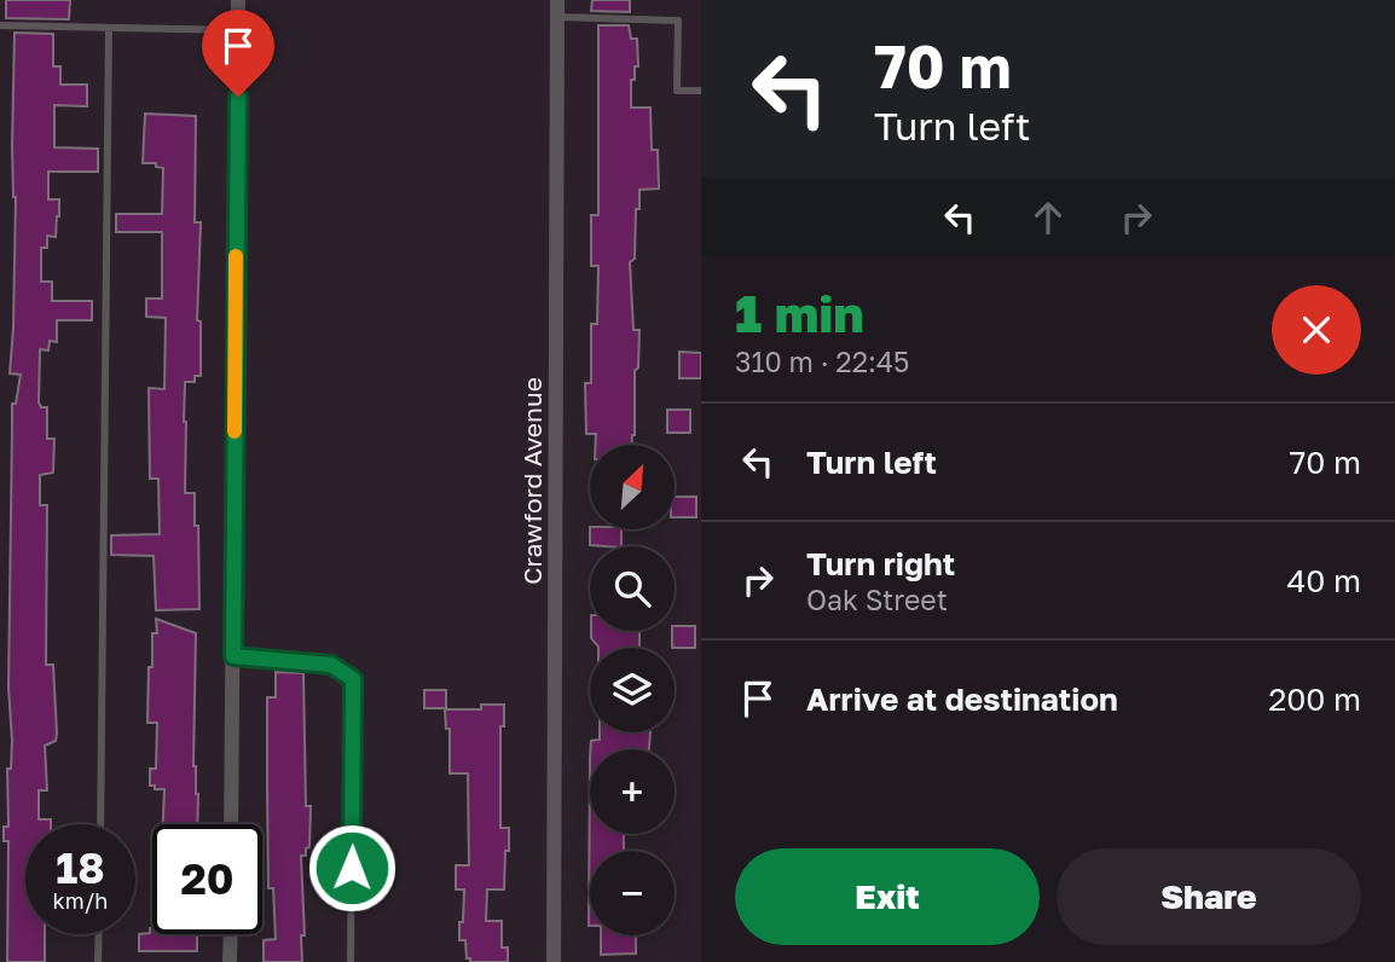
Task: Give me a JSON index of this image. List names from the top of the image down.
{
  "streets": {
    "street": ["Crawford Avenue"]
  },
  "north": "top right",
  "page": {
    "turn": ["70 m", "Turn left"],
    "heading": ["1 min", "310 m · 22:45"],
    "list": [
      {
        "name": "Turn left",
        "value": "70 m"
      },
      {
        "name": "Turn right",
        "note": "Oak Street",
        "value": "40 m"
      },
      {
        "name": "Arrive at destination",
        "value": "200 m"
      }
    ],
    "map_buttons": ["+", "−"],
    "speed": "18 km/h",
    "limit": "20",
    "buttons": ["Exit", "Share"]
  }
}
